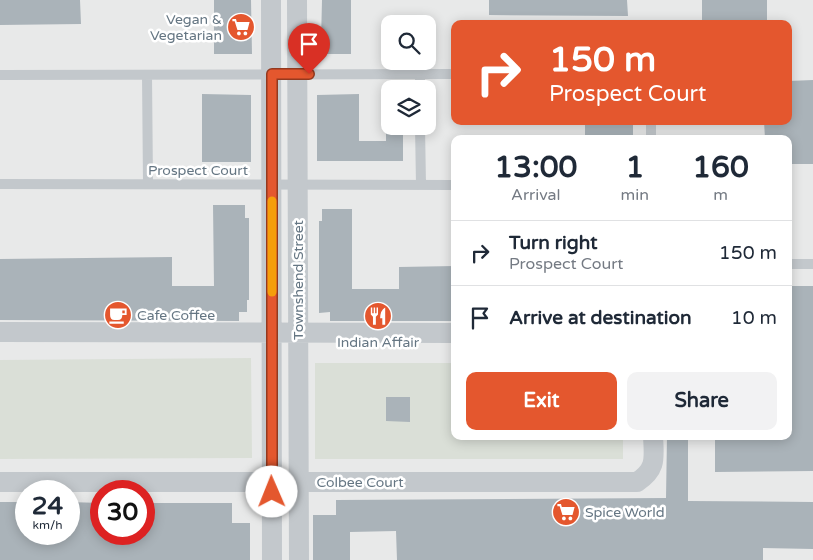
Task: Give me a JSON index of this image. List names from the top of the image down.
{
  "streets": {
    "street": ["Townshend Street", "Colbee Court"],
    "lane": ["Prospect Court"]
  },
  "crossings": [
    ["Prospect Court", "Townshend Street"],
    ["Townshend Street", "Colbee Court"]
  ],
  "places": {
    "supermarket": ["Vegan & Vegetarian", "Spice World"],
    "cafe": ["Cafe Coffee"],
    "restaurant": ["Indian Affair"]
  },
  "page": {
    "turn": ["150 m", "Prospect Court"],
    "eta": [
      "13:00",
      "Arrival",
      "1",
      "min",
      "160",
      "m"
    ],
    "list": [
      {
        "name": "Turn right",
        "note": "Prospect Court",
        "value": "150 m"
      },
      {
        "name": "Arrive at destination",
        "value": "10 m"
      }
    ],
    "buttons": ["Exit", "Share"],
    "speed": "24 km/h",
    "limit": "30"
  }
}
